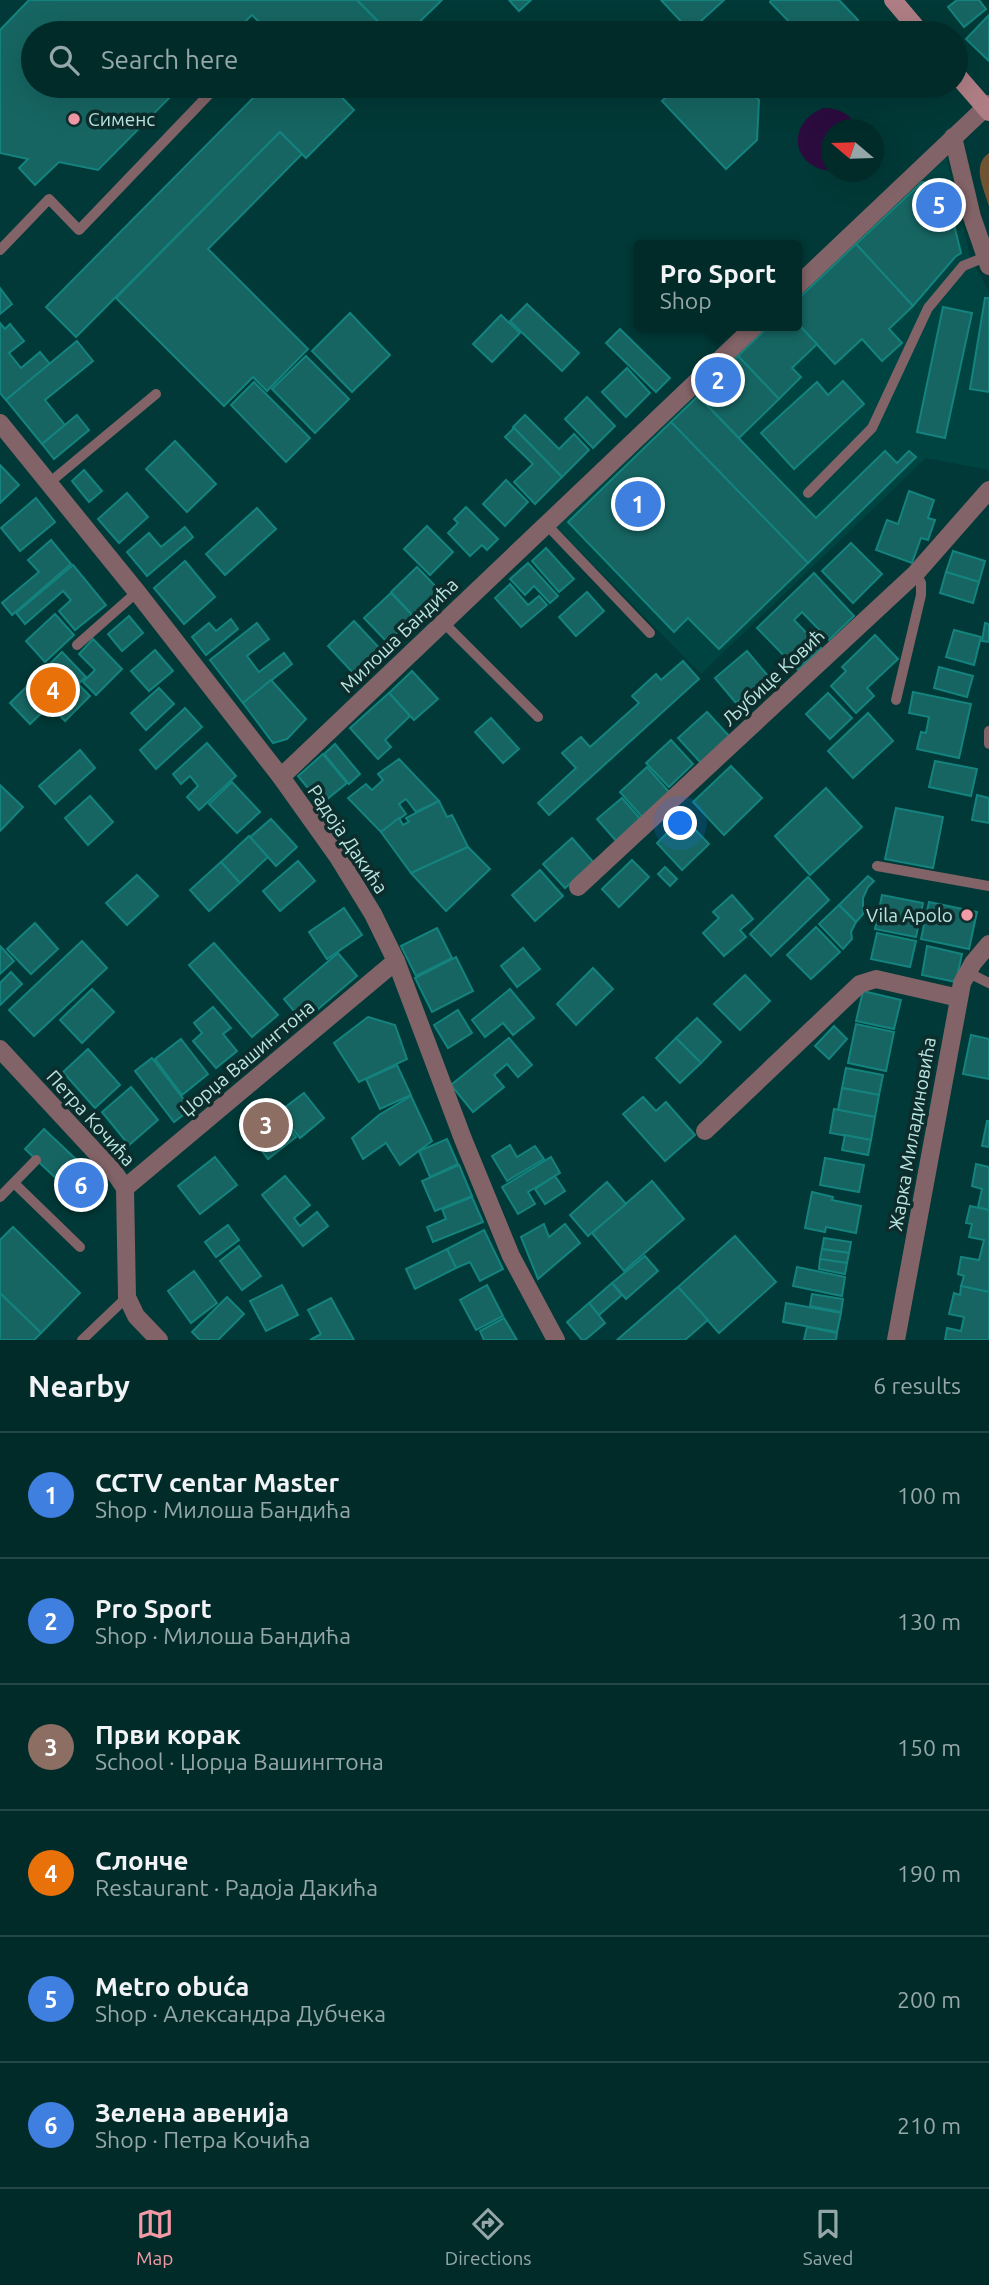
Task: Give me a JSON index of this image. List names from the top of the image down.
{
  "streets": {
    "street": [
      "Милоша Бандића",
      "Љубице Ковић",
      "Радоја Дакића",
      "Џорџа Вашингтона",
      "Петра Кочића",
      "Жарка Миладиновића"
    ]
  },
  "crossings": [
    ["Милоша Бандића", "Радоја Дакића"],
    ["Радоја Дакића", "Џорџа Вашингтона"],
    ["Џорџа Вашингтона", "Петра Кочића"]
  ],
  "places": ["Сименс", "Vila Apolo"],
  "north": "left",
  "page": {
    "search": "Search here",
    "pins": [
      "5",
      "2",
      "1",
      "4",
      "3",
      "6"
    ],
    "popup": ["Pro Sport", "Shop"],
    "heading": ["Nearby", "6 results"],
    "list": [
      {
        "mark": "1",
        "name": "CCTV centar Master",
        "note": "Shop · Милоша Бандића",
        "value": "100 m"
      },
      {
        "mark": "2",
        "name": "Pro Sport",
        "note": "Shop · Милоша Бандића",
        "value": "130 m"
      },
      {
        "mark": "3",
        "name": "Први корак",
        "note": "School · Џорџа Вашингтона",
        "value": "150 m"
      },
      {
        "mark": "4",
        "name": "Слонче",
        "note": "Restaurant · Радоја Дакића",
        "value": "190 m"
      },
      {
        "mark": "5",
        "name": "Metro obuća",
        "note": "Shop · Александра Дубчека",
        "value": "200 m"
      },
      {
        "mark": "6",
        "name": "Зелена авенија",
        "note": "Shop · Петра Кочића",
        "value": "210 m"
      }
    ],
    "nav": ["Map", "Directions", "Saved"]
  }
}
